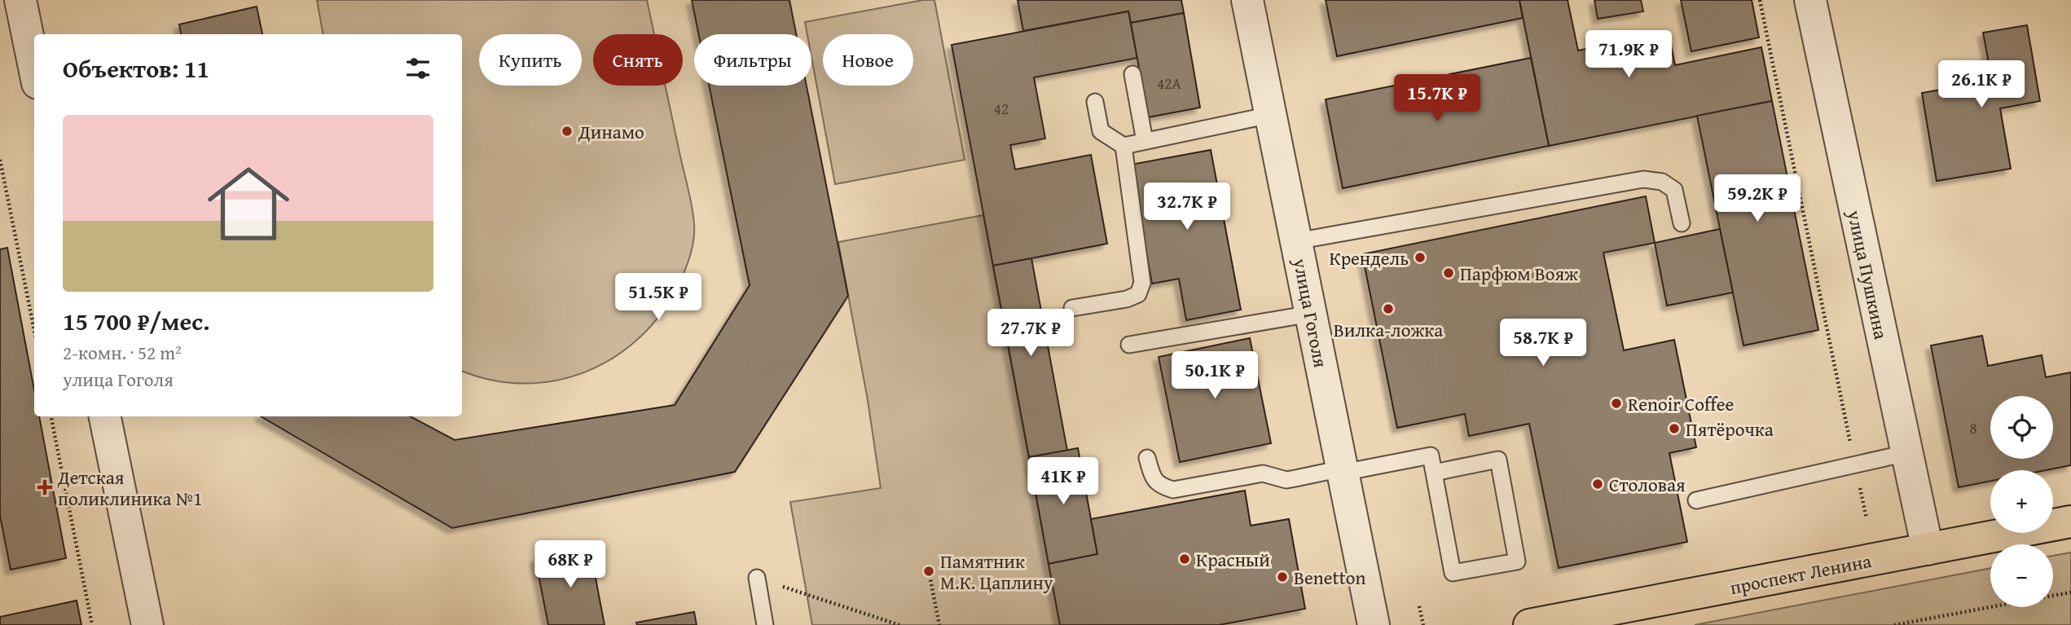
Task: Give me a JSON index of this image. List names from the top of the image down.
{
  "streets": {
    "main road": ["проспект Ленина"],
    "street": ["улица Пушкина", "улица Гоголя"]
  },
  "crossings": [
    ["улица Пушкина", "проспект Ленина"]
  ],
  "places": {
    "other": [
      "Динамо",
      "Крендель",
      "Парфюм Вояж",
      "Вилка-ложка",
      "Renoir Coffee",
      "Пятёрочка",
      "Столовая",
      "Красный",
      "Памятник М.К. Цаплину",
      "Benetton"
    ],
    "health": ["Детская поликлиника №1"]
  },
  "house_numbers": ["42А", "42", "8"],
  "page": {
    "price": [
      "71.9K ₽",
      "26.1K ₽",
      "15.7K ₽",
      "59.2K ₽",
      "32.7K ₽",
      "51.5K ₽",
      "27.7K ₽",
      "58.7K ₽",
      "50.1K ₽",
      "41K ₽",
      "68K ₽"
    ],
    "chip": [
      "Купить",
      "Снять",
      "Фильтры",
      "Новое"
    ],
    "heading": "Объектов: 11",
    "list": [
      {
        "name": "15 700 ₽/мес.",
        "note": "2-комн. · 52 m² · улица Гоголя"
      }
    ],
    "map_buttons": ["+", "−"]
  }
}
